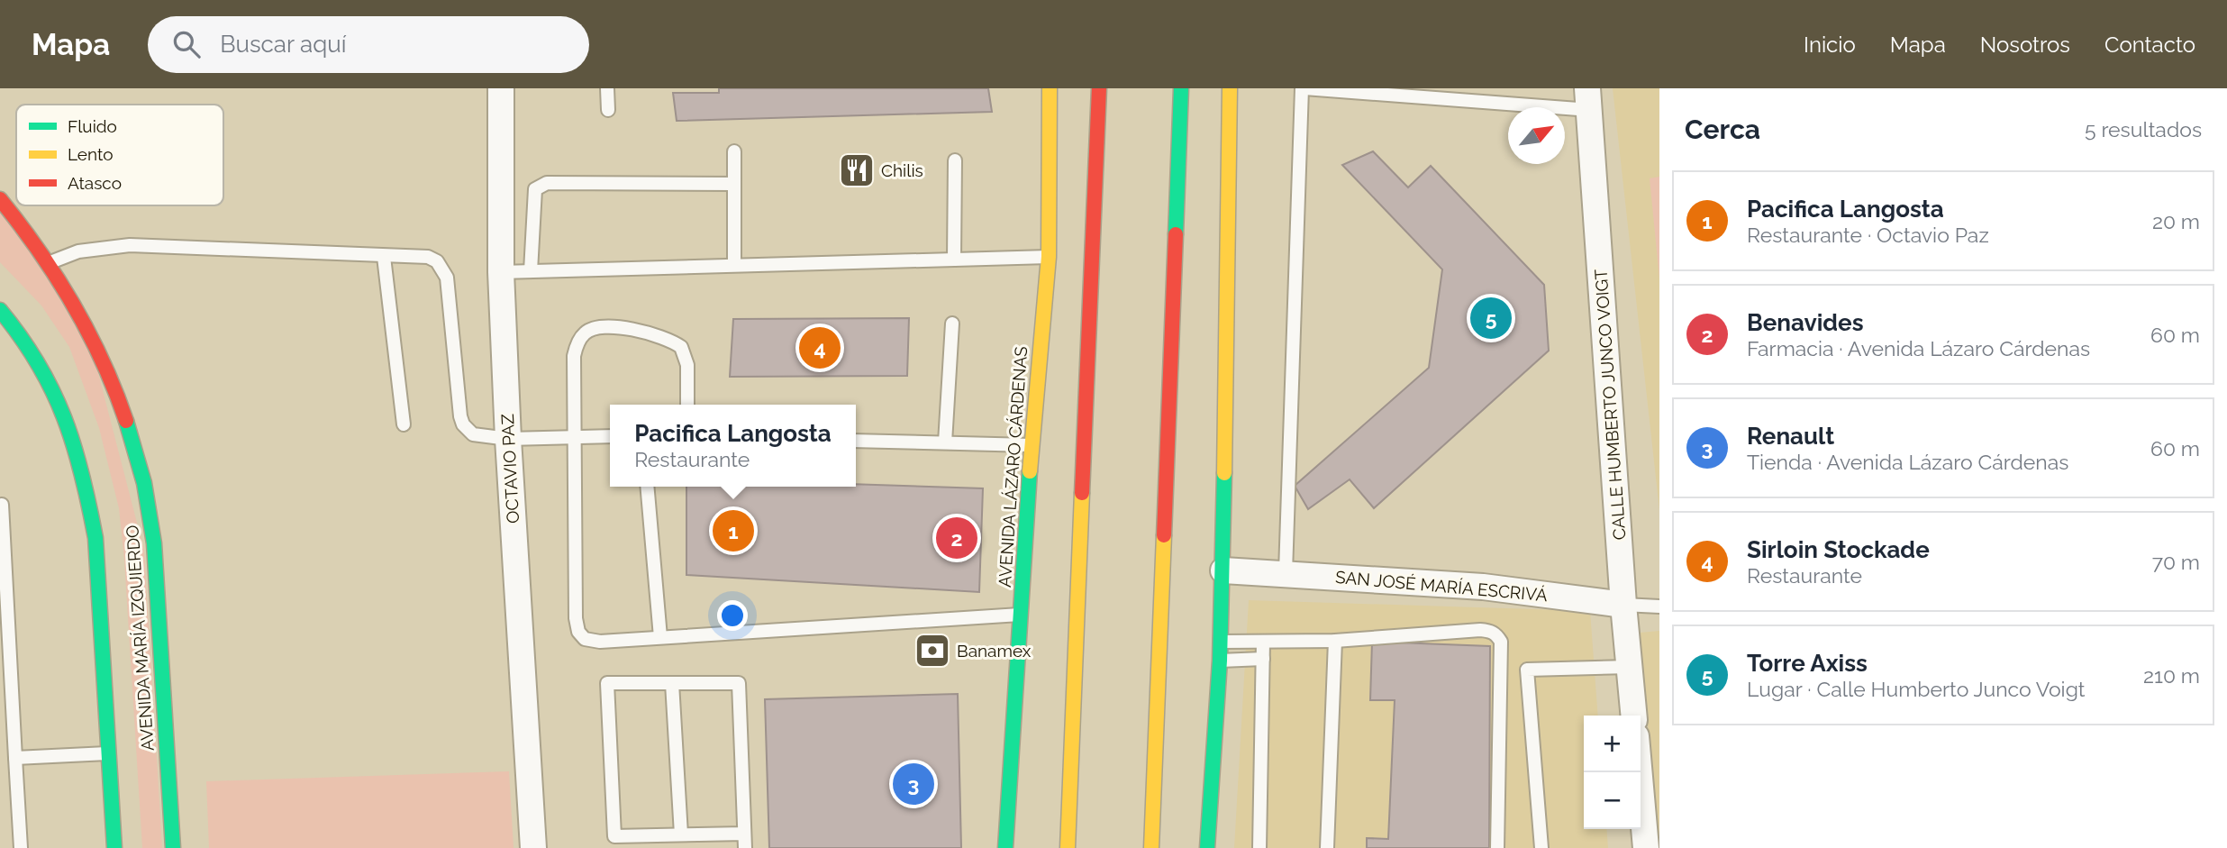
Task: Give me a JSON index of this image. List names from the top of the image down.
{
  "streets": {
    "main road": ["AVENIDA LÁZARO CÁRDENAS", "AVENIDA MARÍA IZQUIERDO"],
    "street": ["CALLE HUMBERTO JUNCO VOIGT", "OCTAVIO PAZ", "SAN JOSÉ MARÍA ESCRIVÁ"]
  },
  "crossings": [
    ["CALLE HUMBERTO JUNCO VOIGT", "SAN JOSÉ MARÍA ESCRIVÁ"]
  ],
  "places": {
    "restaurant": ["Chilis"],
    "bank": ["Banamex"]
  },
  "legend": ["Fluido", "Lento", "Atasco"],
  "north": "top right",
  "page": {
    "header": "Mapa",
    "search": "Buscar aquí",
    "nav": [
      "Inicio",
      "Mapa",
      "Nosotros",
      "Contacto"
    ],
    "heading": ["Cerca", "5 resultados"],
    "list": [
      {
        "mark": "1",
        "name": "Pacifica Langosta",
        "note": "Restaurante · Octavio Paz",
        "value": "20 m"
      },
      {
        "mark": "2",
        "name": "Benavides",
        "note": "Farmacia · Avenida Lázaro Cárdenas",
        "value": "60 m"
      },
      {
        "mark": "3",
        "name": "Renault",
        "note": "Tienda · Avenida Lázaro Cárdenas",
        "value": "60 m"
      },
      {
        "mark": "4",
        "name": "Sirloin Stockade",
        "note": "Restaurante",
        "value": "70 m"
      },
      {
        "mark": "5",
        "name": "Torre Axiss",
        "note": "Lugar · Calle Humberto Junco Voigt",
        "value": "210 m"
      }
    ],
    "pins": [
      "5",
      "4",
      "1",
      "2",
      "3"
    ],
    "popup": ["Pacifica Langosta", "Restaurante"],
    "map_buttons": ["+", "−"]
  }
}
